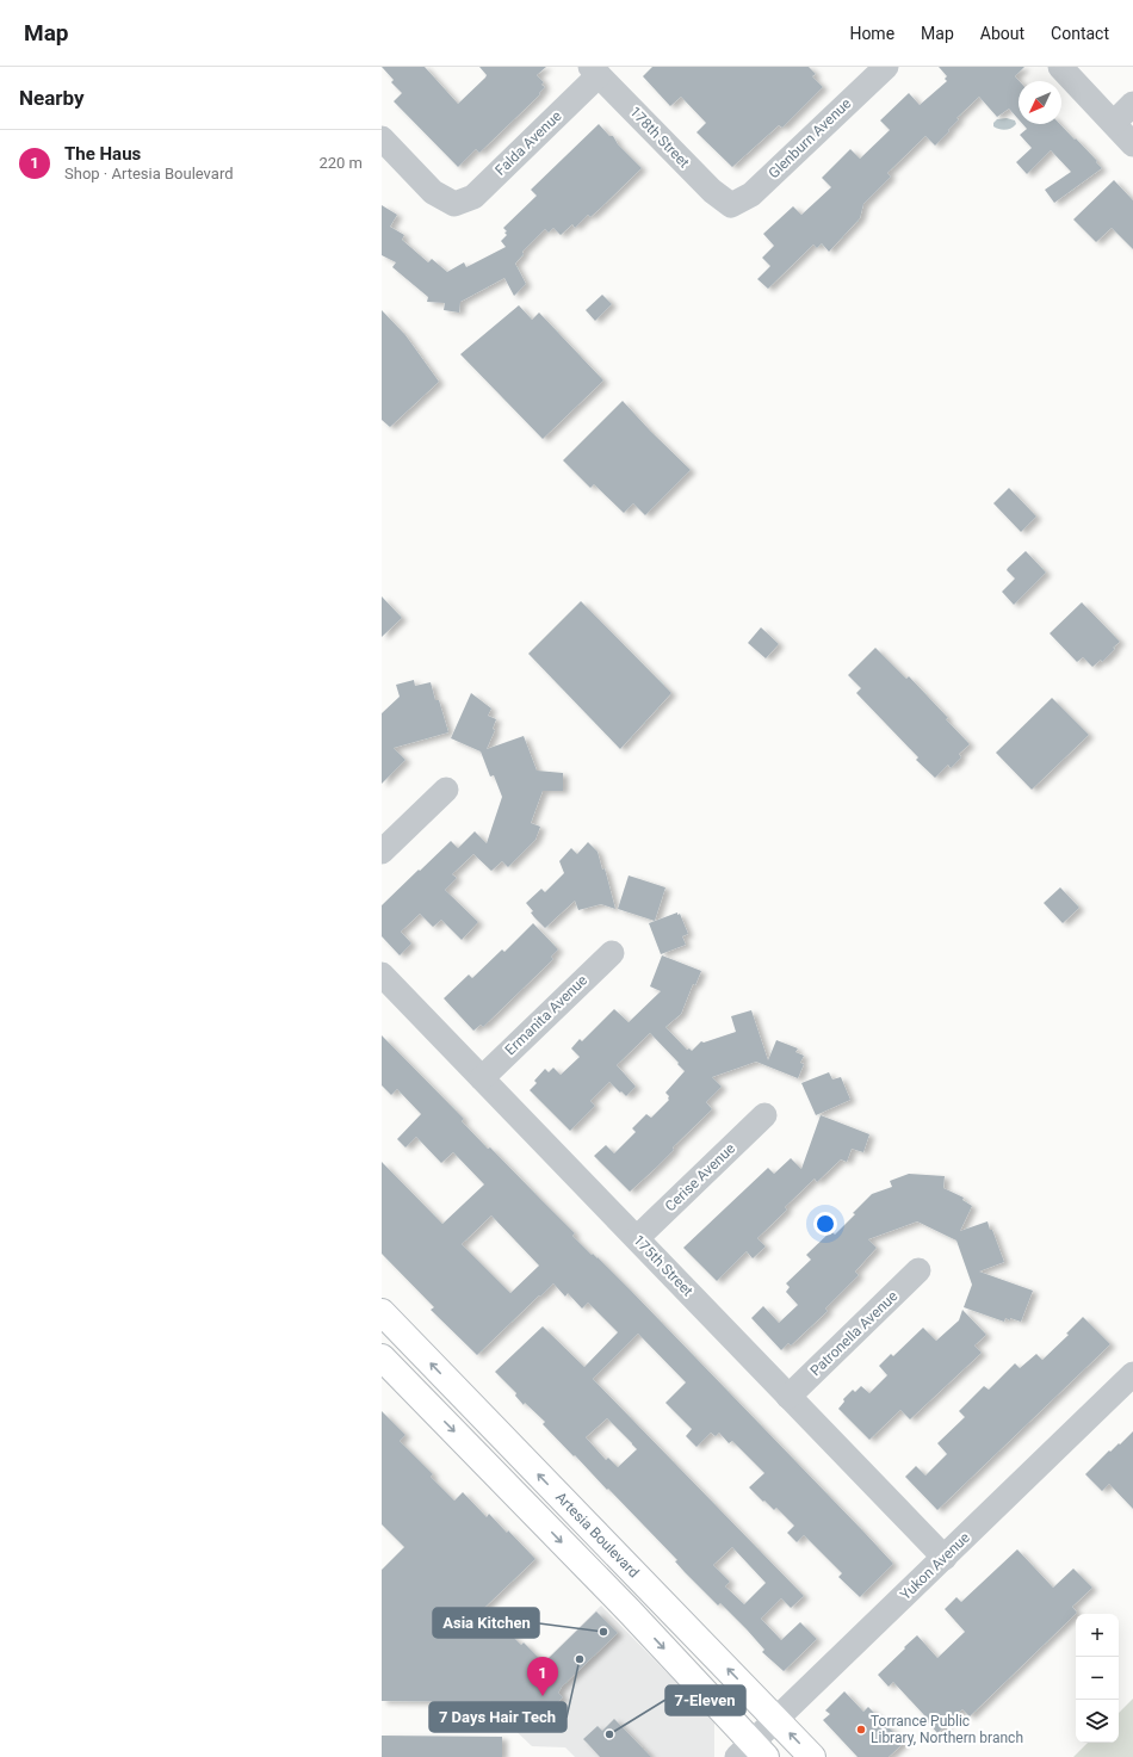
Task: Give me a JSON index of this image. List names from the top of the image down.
{
  "streets": {
    "main road": ["Artesia Boulevard"],
    "street": [
      "178th Street",
      "Glenburn Avenue",
      "Falda Avenue",
      "Ermanita Avenue",
      "Cerise Avenue",
      "175th Street",
      "Patronella Avenue",
      "Yukon Avenue"
    ]
  },
  "crossings": [
    ["178th Street", "Glenburn Avenue"],
    ["178th Street", "Falda Avenue"],
    ["Ermanita Avenue", "175th Street"],
    ["Cerise Avenue", "175th Street"],
    ["175th Street", "Patronella Avenue"],
    ["175th Street", "Yukon Avenue"],
    ["Artesia Boulevard", "Yukon Avenue"]
  ],
  "places": [
    "Asia Kitchen",
    "7 Days Hair Tech",
    "Torrance Public Library, Northern branch",
    "7-Eleven"
  ],
  "north": "bottom left",
  "page": {
    "header": "Map",
    "nav": [
      "Home",
      "Map",
      "About",
      "Contact"
    ],
    "heading": "Nearby",
    "list": [
      {
        "mark": "1",
        "name": "The Haus",
        "note": "Shop · Artesia Boulevard",
        "value": "220 m"
      }
    ],
    "map_buttons": ["+", "−"],
    "pins": "1"
  }
}
